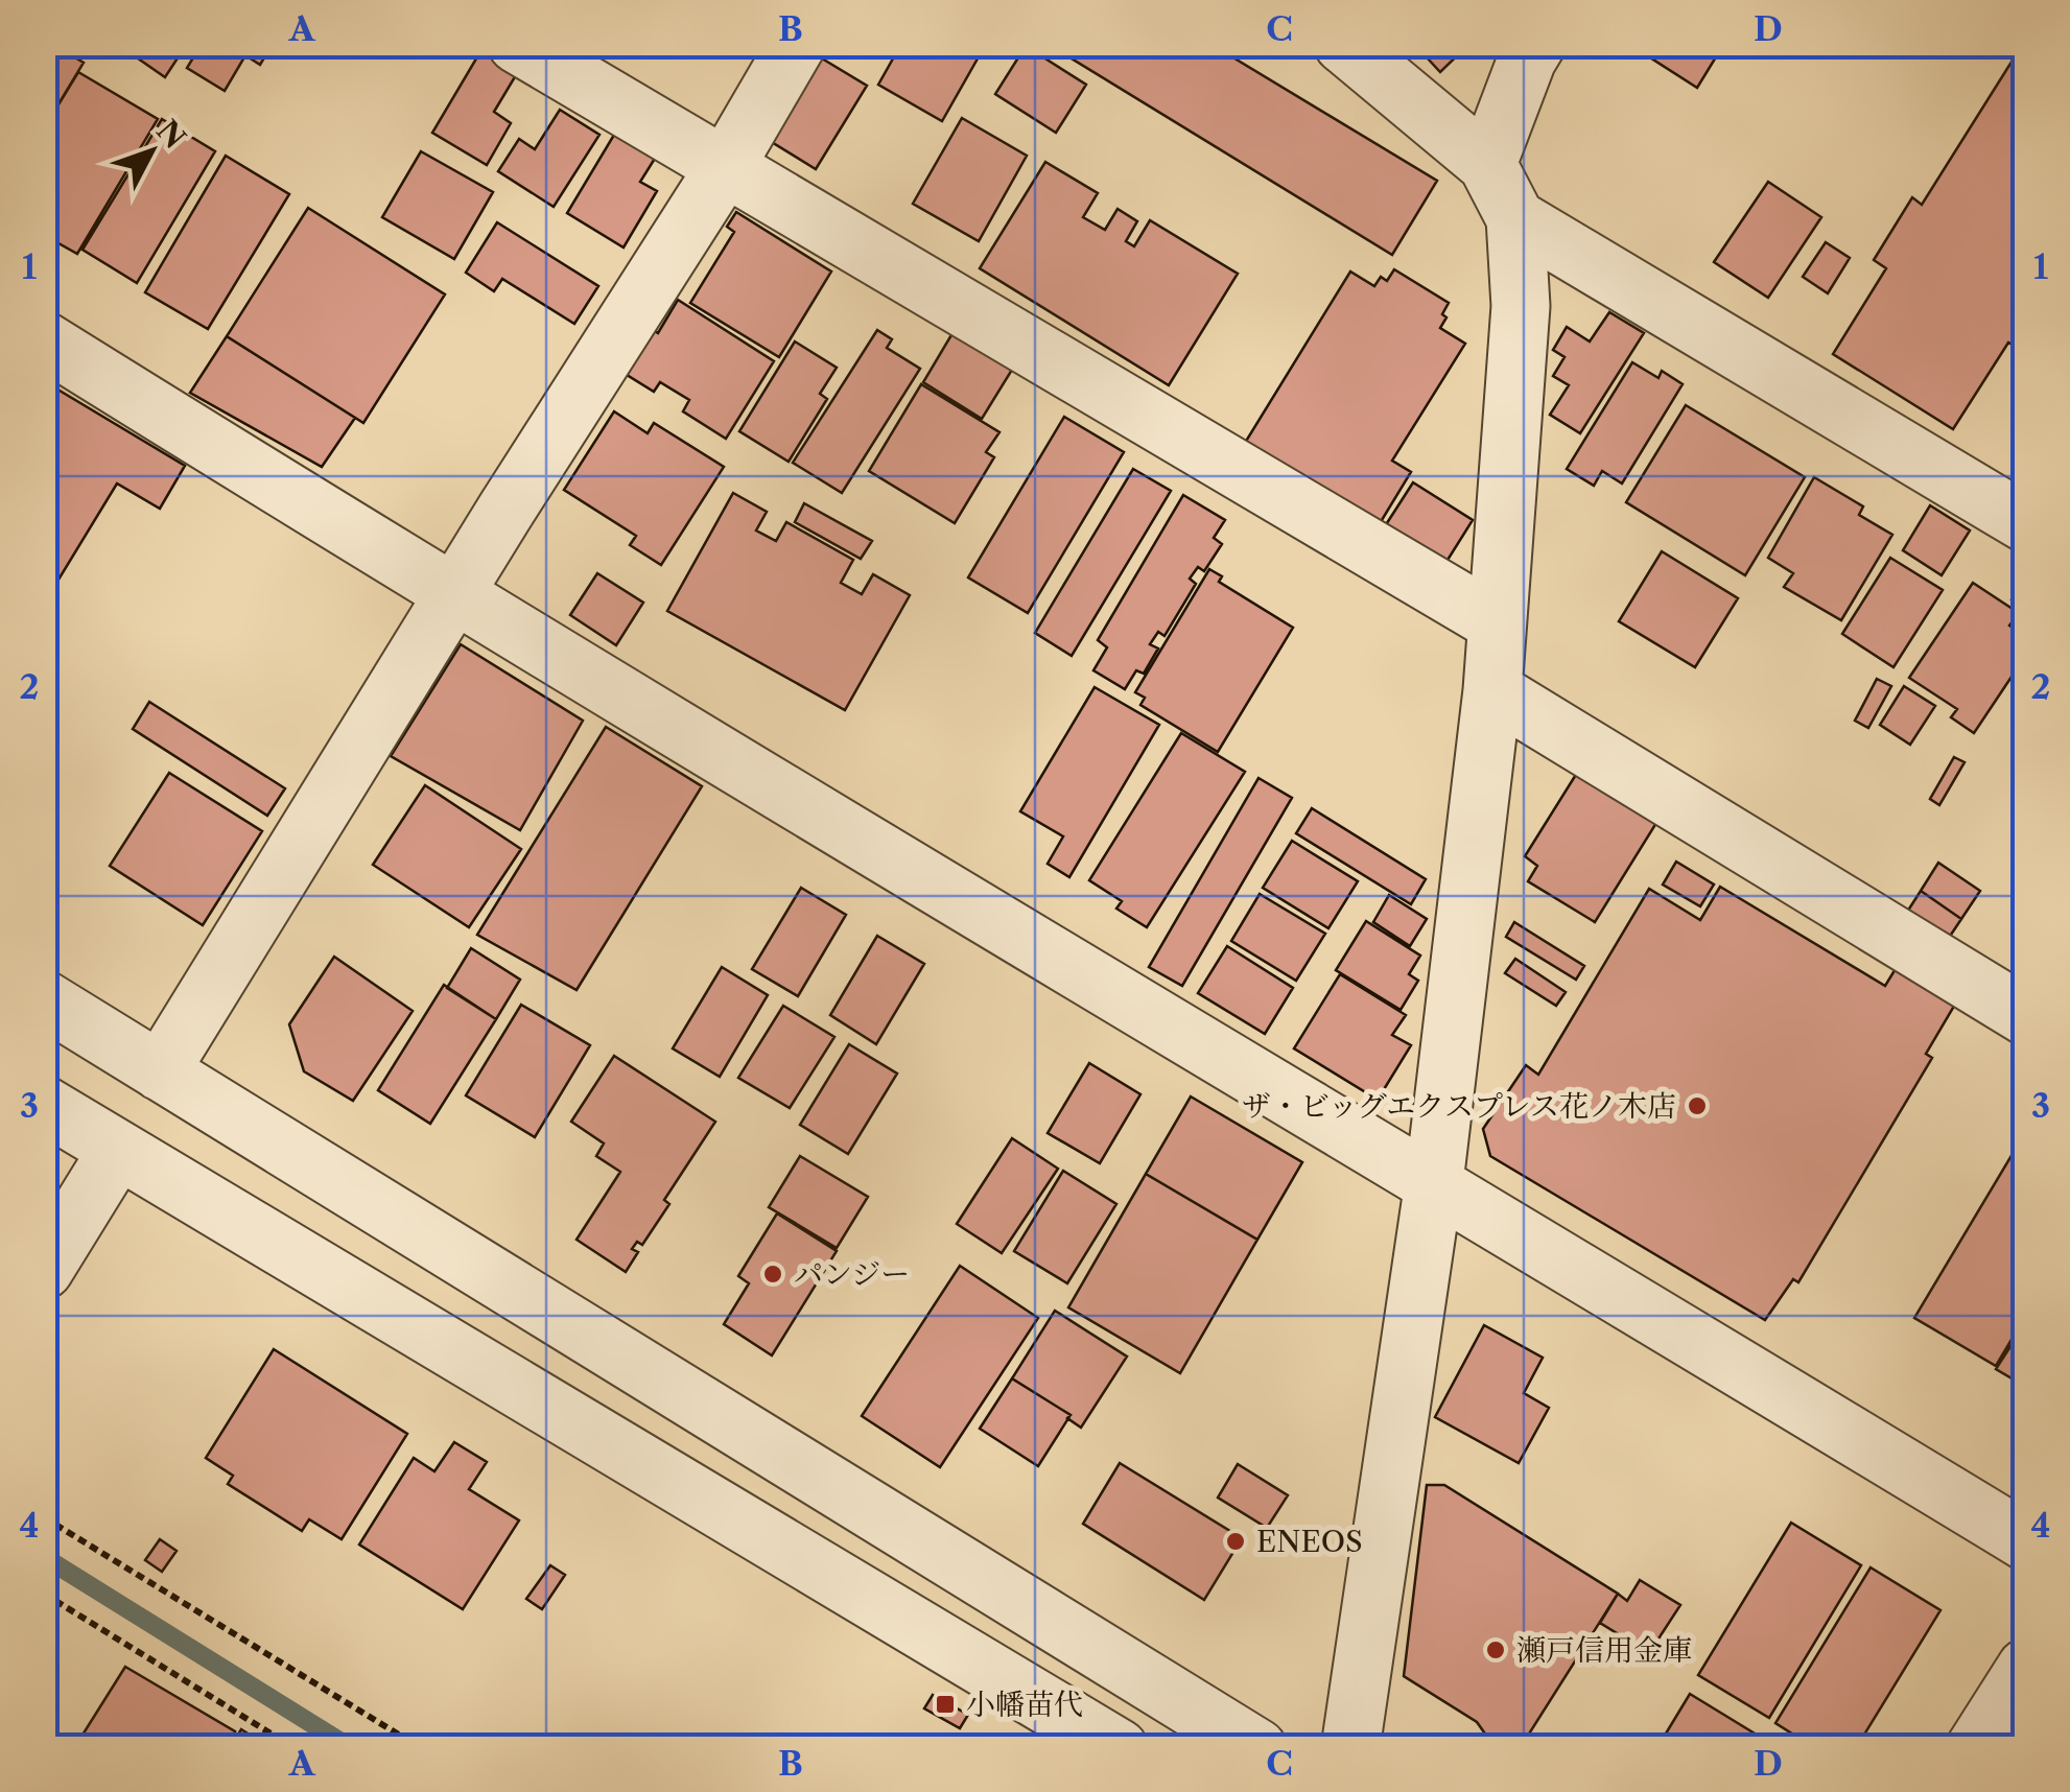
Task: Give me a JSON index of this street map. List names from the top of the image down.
{
  "places": {
    "other": [
      "ザ・ビッグエクスプレス花ノ木店",
      "パンジー",
      "ENEOS",
      "瀬戸信用金庫"
    ],
    "transit": ["小幡苗代"]
  },
  "north": "top right",
  "grid": {
    "columns": [
      "A",
      "B",
      "C",
      "D"
    ],
    "rows": [
      "1",
      "2",
      "3",
      "4"
    ]
  }
}
